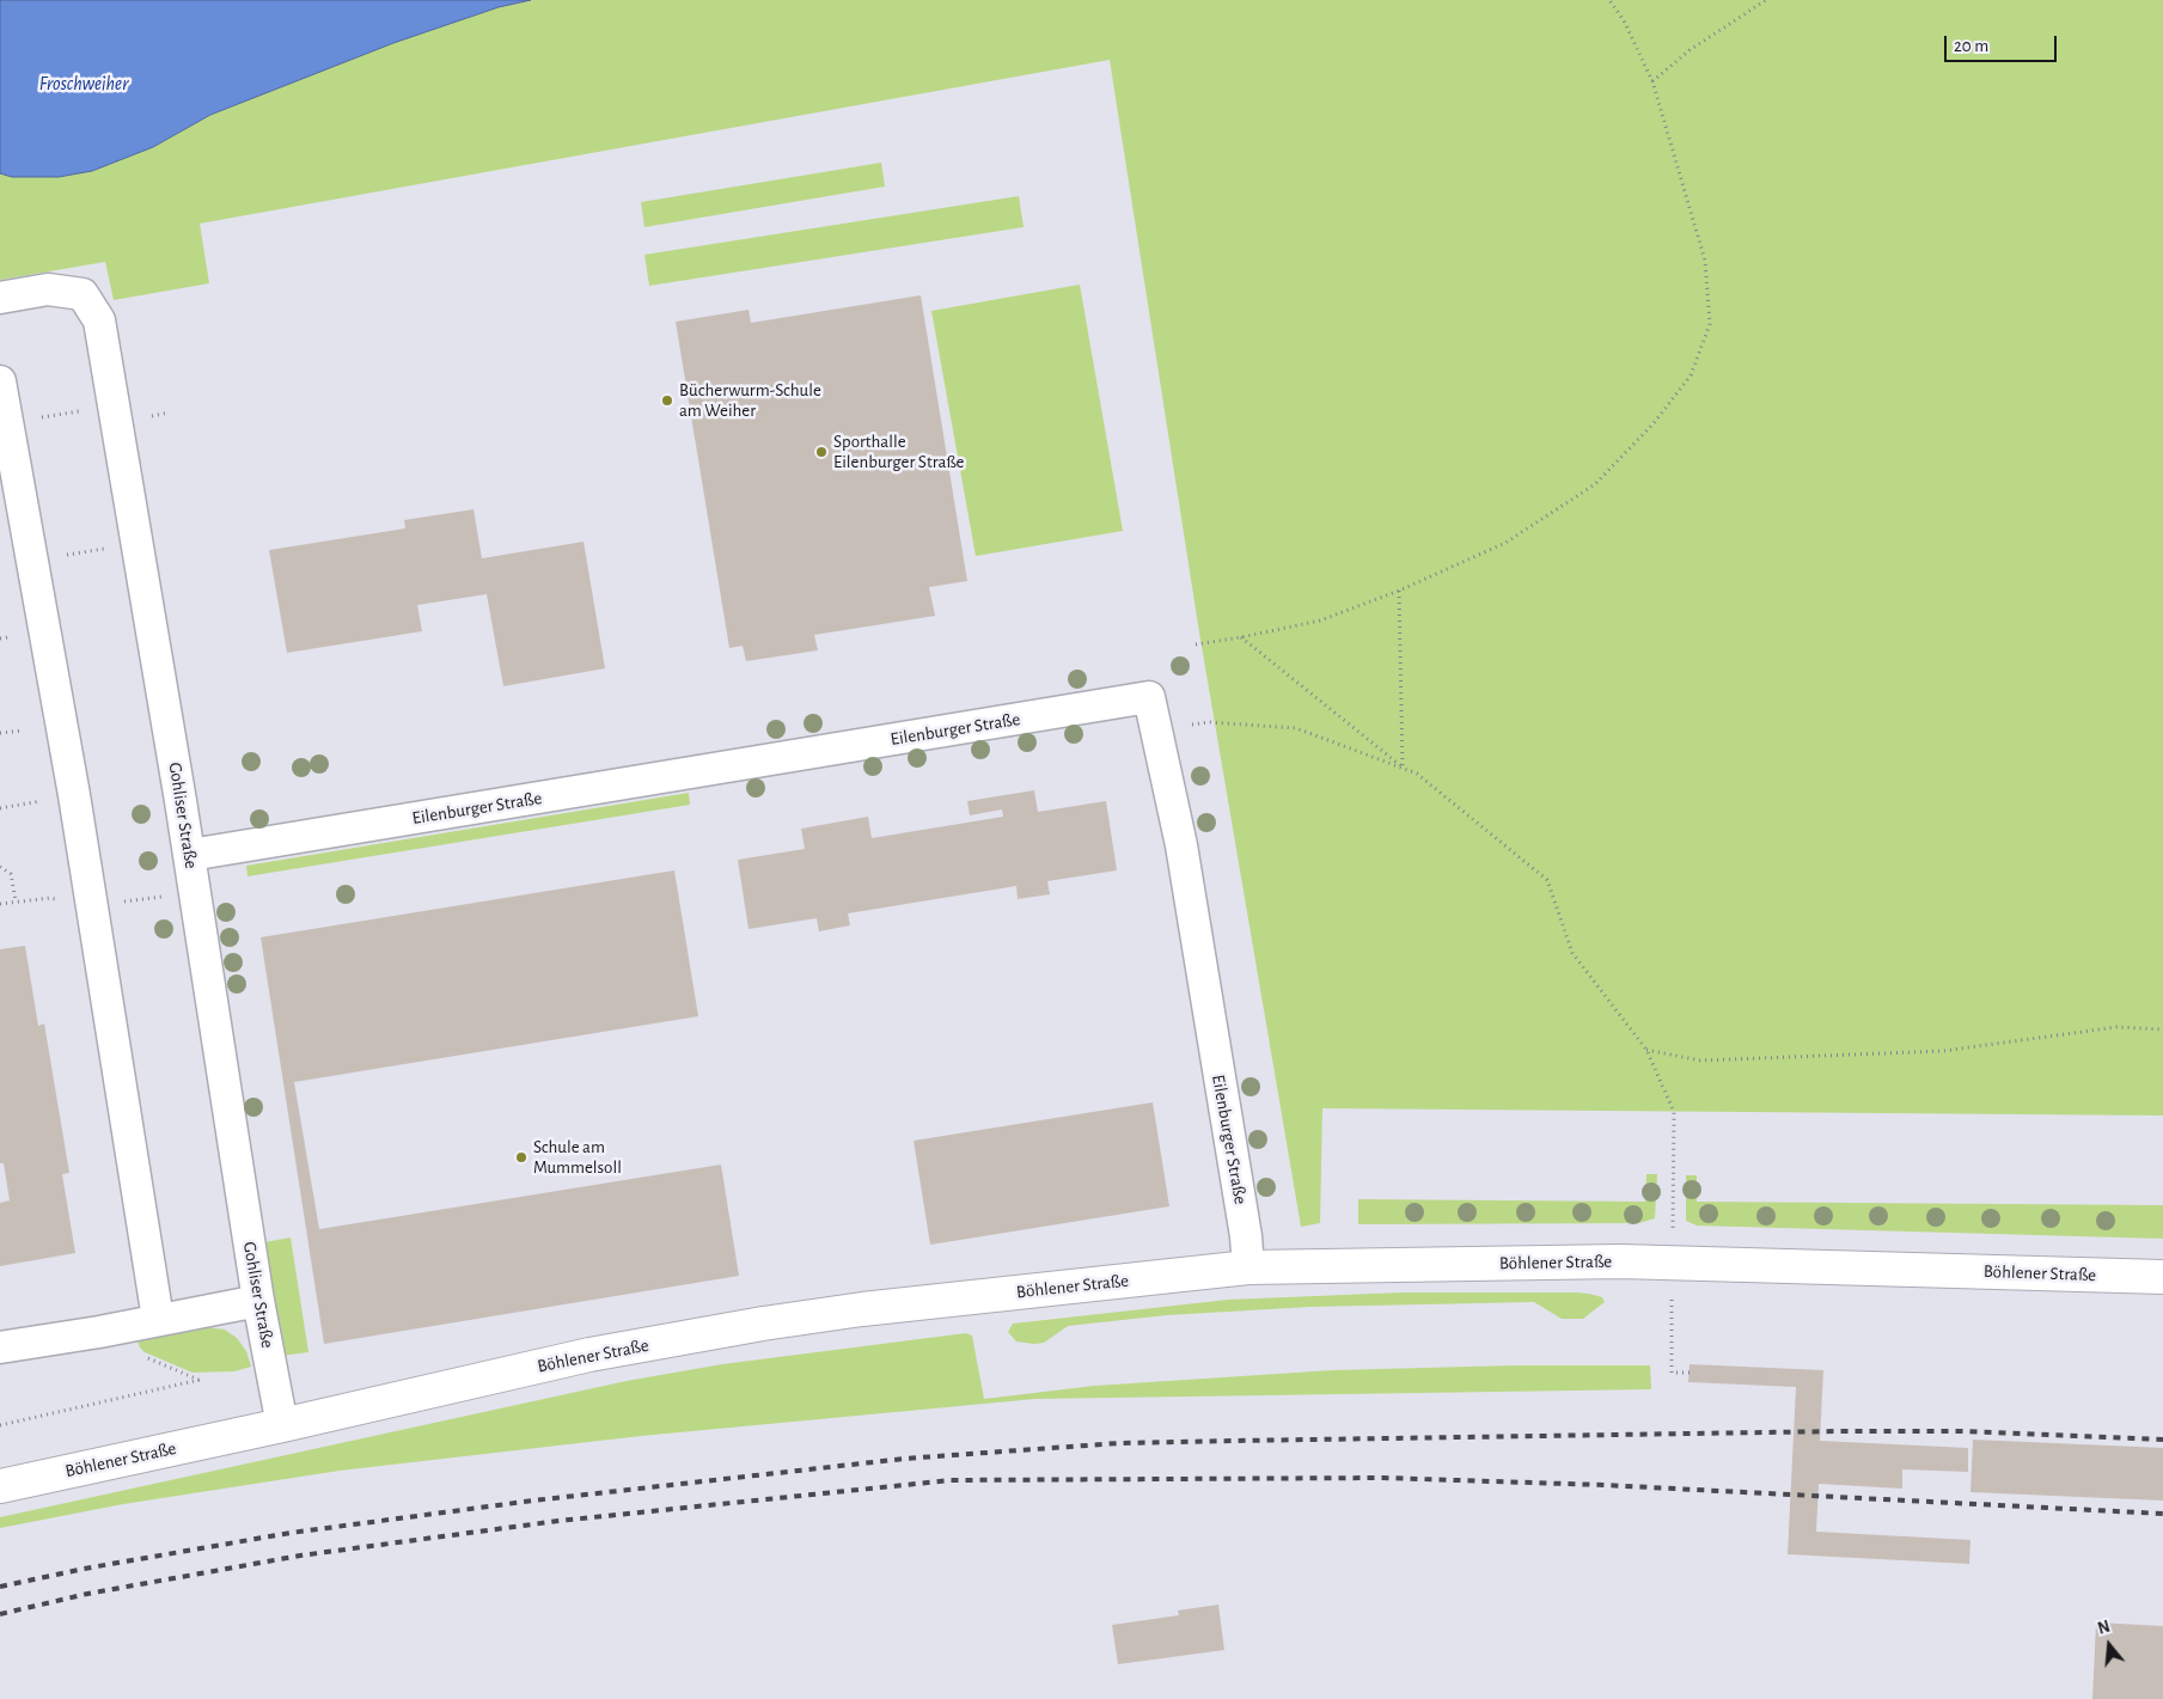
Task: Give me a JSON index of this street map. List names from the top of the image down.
{
  "streets": {
    "street": ["Eilenburger Straße", "Gohliser Straße", "Böhlener Straße"]
  },
  "crossings": [
    ["Eilenburger Straße", "Gohliser Straße"],
    ["Eilenburger Straße", "Böhlener Straße"],
    ["Gohliser Straße", "Böhlener Straße"]
  ],
  "water": ["Froschweiher"],
  "places": ["Bücherwurm-Schule am Weiher", "Sporthalle Eilenburger Straße", "Schule am Mummelsoll"],
  "scale_bar": "20 m",
  "north": "top"
}
